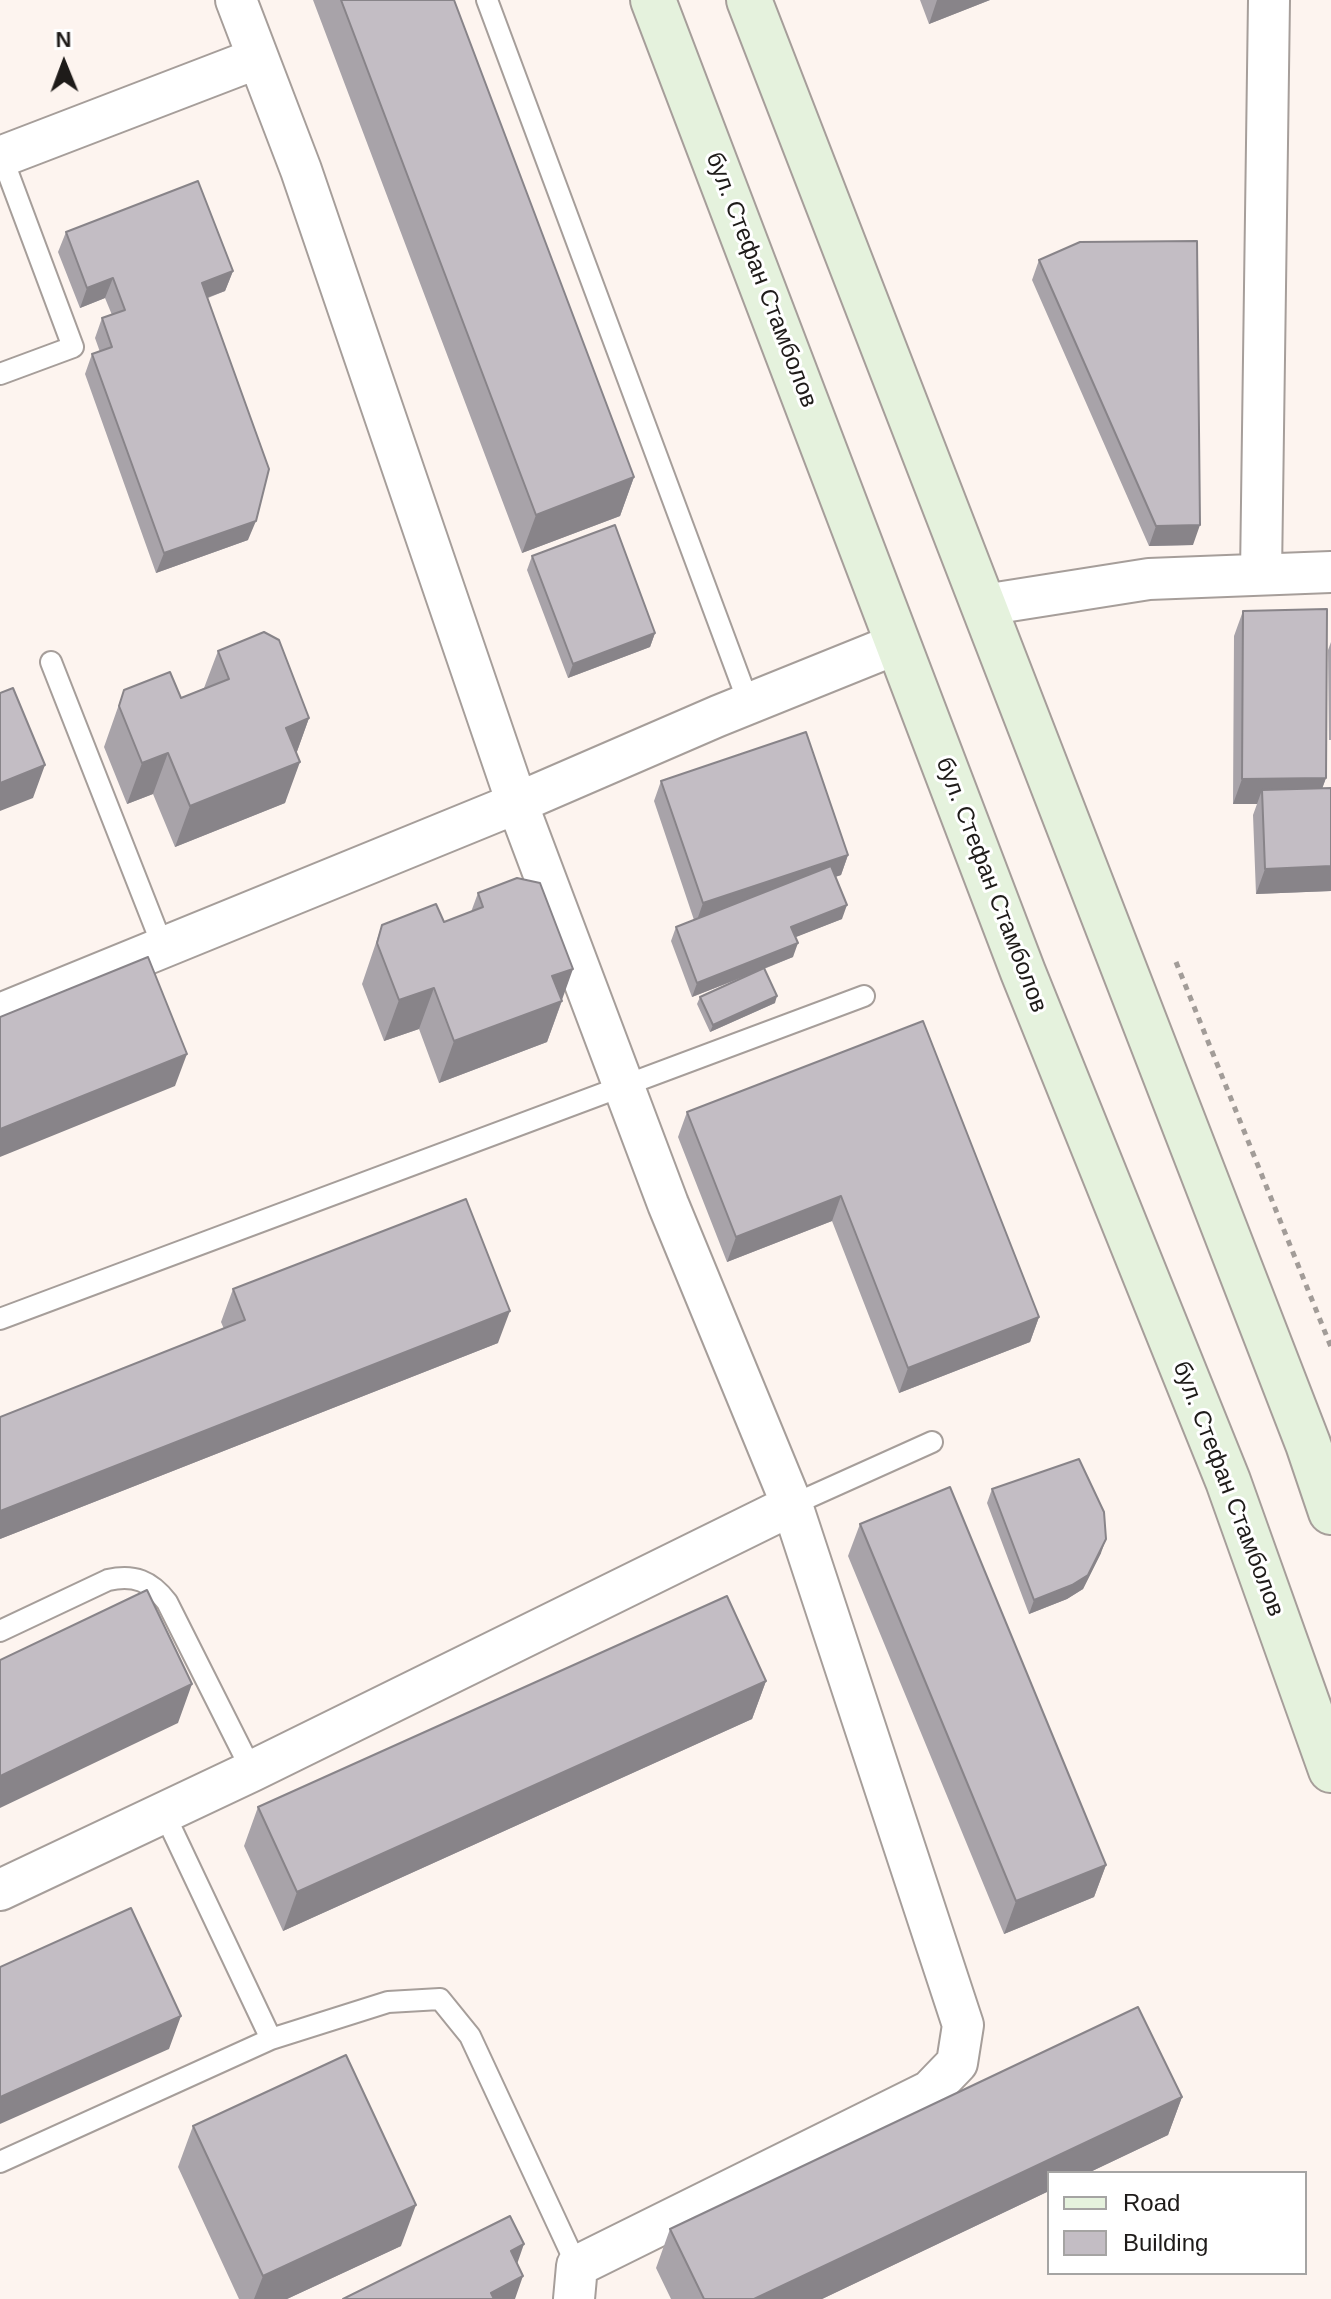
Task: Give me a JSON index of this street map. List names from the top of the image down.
{
  "streets": {
    "main road": ["бул. Стефан Стамболов"]
  },
  "legend": ["Road", "Building"],
  "north": "top"
}
